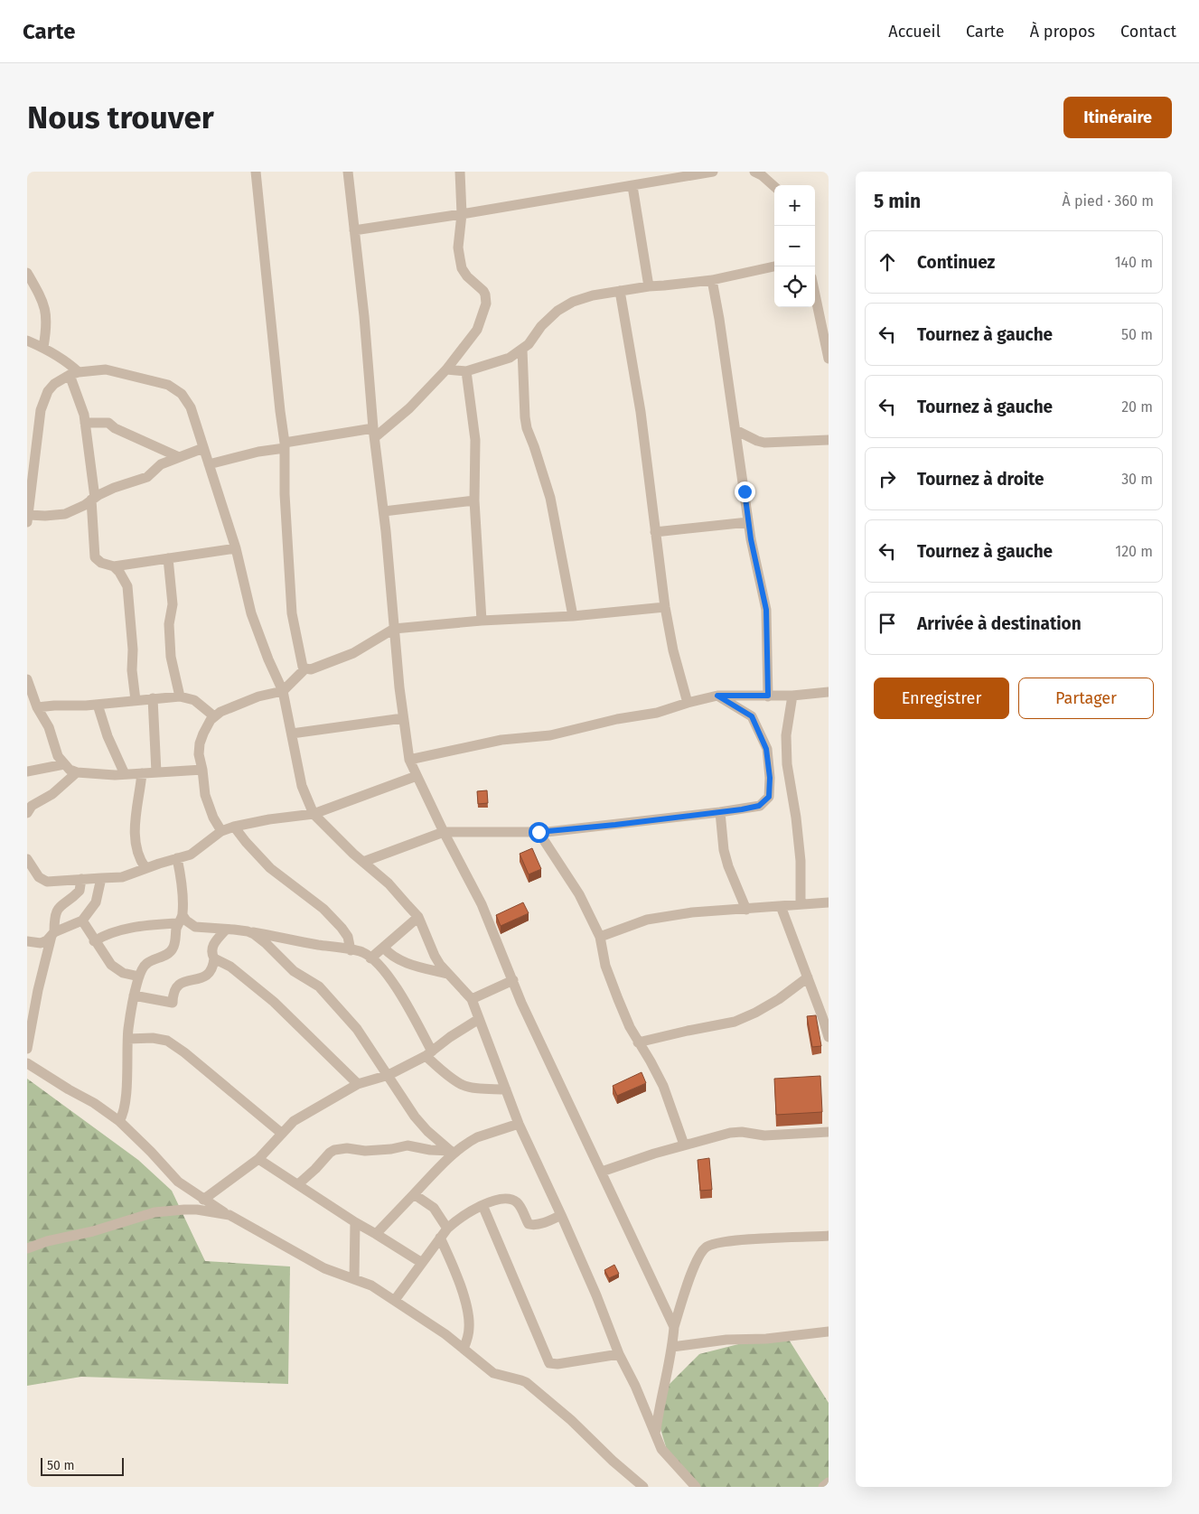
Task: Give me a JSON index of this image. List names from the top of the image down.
{
  "scale_bar": "50 m",
  "page": {
    "header": "Carte",
    "nav": [
      "Accueil",
      "Carte",
      "À propos",
      "Contact"
    ],
    "buttons": [
      "Itinéraire",
      ["Enregistrer", "Partager"]
    ],
    "title": "Nous trouver",
    "heading": ["5 min", "À pied · 360 m"],
    "map_buttons": ["+", "−"],
    "list": [
      ["Continuez", "140 m"],
      ["Tournez à gauche", "50 m"],
      ["Tournez à gauche", "20 m"],
      ["Tournez à droite", "30 m"],
      ["Tournez à gauche", "120 m"],
      "Arrivée à destination"
    ],
    "scale": "50 m"
  }
}
